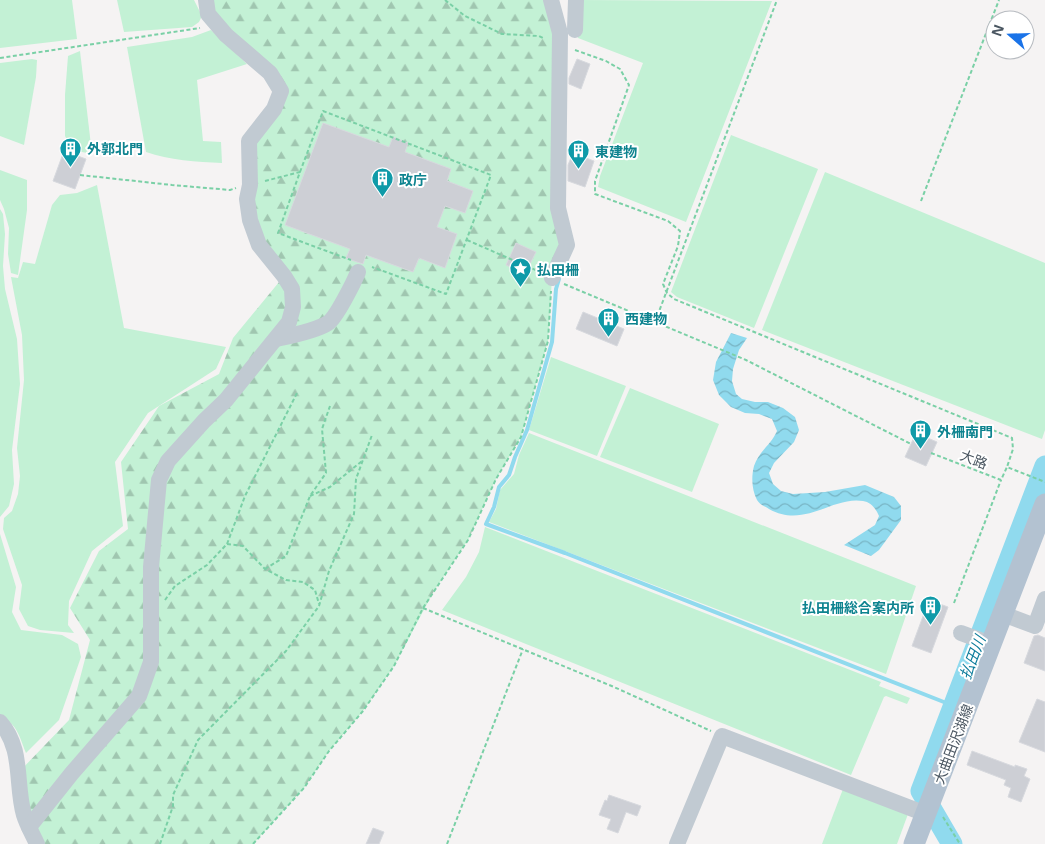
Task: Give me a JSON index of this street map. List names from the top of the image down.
{
  "streets": {
    "main road": ["大曲田沢湖線"],
    "path": ["大路"]
  },
  "water": ["払田川"],
  "places": {
    "building": [
      "外郭北門",
      "東建物",
      "政庁",
      "西建物",
      "外柵南門",
      "払田柵総合案内所"
    ],
    "place": ["払田柵"]
  },
  "north": "left"
}
